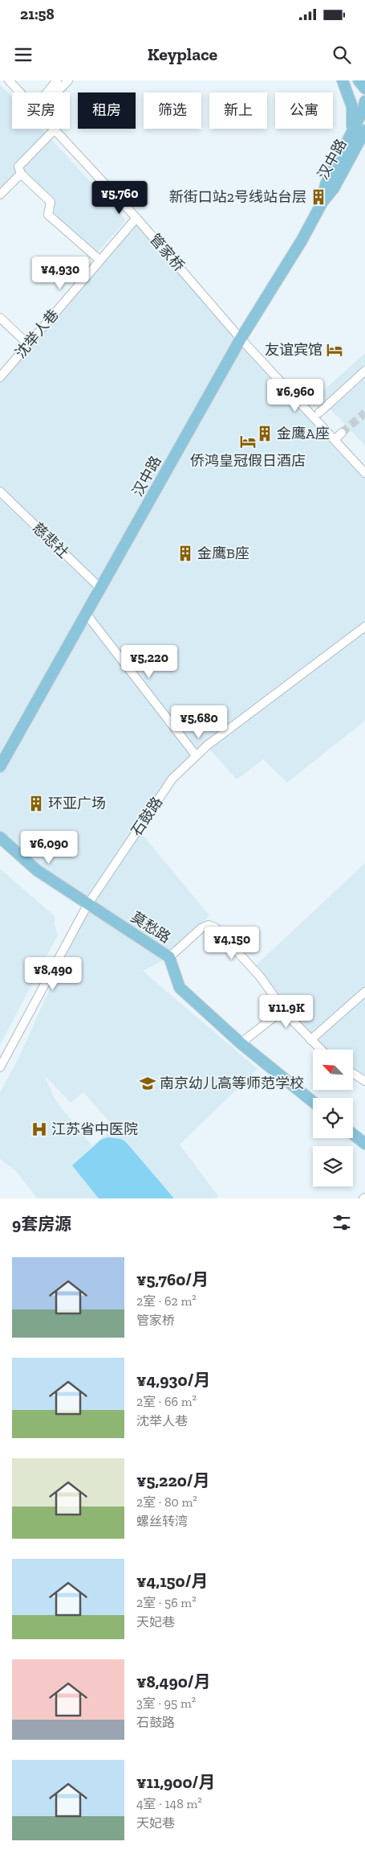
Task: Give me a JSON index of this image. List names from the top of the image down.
{
  "streets": {
    "main road": ["汉中路", "莫愁路"],
    "street": [
      "管家桥",
      "沈举人巷",
      "慈悲社",
      "石鼓路"
    ]
  },
  "crossings": [
    ["汉中路", "管家桥"],
    ["汉中路", "慈悲社"],
    ["管家桥", "沈举人巷"],
    ["石鼓路", "莫愁路"]
  ],
  "places": {
    "building": [
      "新街口站2号线站台层",
      "金鹰A座",
      "金鹰B座",
      "环亚广场"
    ],
    "hotel": ["友谊宾馆", "侨鸿皇冠假日酒店"],
    "school or university": ["南京幼儿高等师范学校"],
    "hospital": ["江苏省中医院"]
  },
  "north": "top left",
  "page": {
    "status": "21:58",
    "header": "Keyplace",
    "chip": [
      "买房",
      "租房",
      "筛选",
      "新上",
      "公寓"
    ],
    "price": [
      "¥5,760",
      "¥4,930",
      "¥6,960",
      "¥5,220",
      "¥5,680",
      "¥6,090",
      "¥4,150",
      "¥8,490",
      "¥11.9K"
    ],
    "heading": "9套房源",
    "list": [
      {
        "name": "¥5,760/月",
        "note": "2室 · 62 m² · 管家桥"
      },
      {
        "name": "¥4,930/月",
        "note": "2室 · 66 m² · 沈举人巷"
      },
      {
        "name": "¥5,220/月",
        "note": "2室 · 80 m² · 螺丝转湾"
      },
      {
        "name": "¥4,150/月",
        "note": "2室 · 56 m² · 天妃巷"
      },
      {
        "name": "¥8,490/月",
        "note": "3室 · 95 m² · 石鼓路"
      },
      {
        "name": "¥11,900/月",
        "note": "4室 · 148 m² · 天妃巷"
      }
    ]
  }
}
